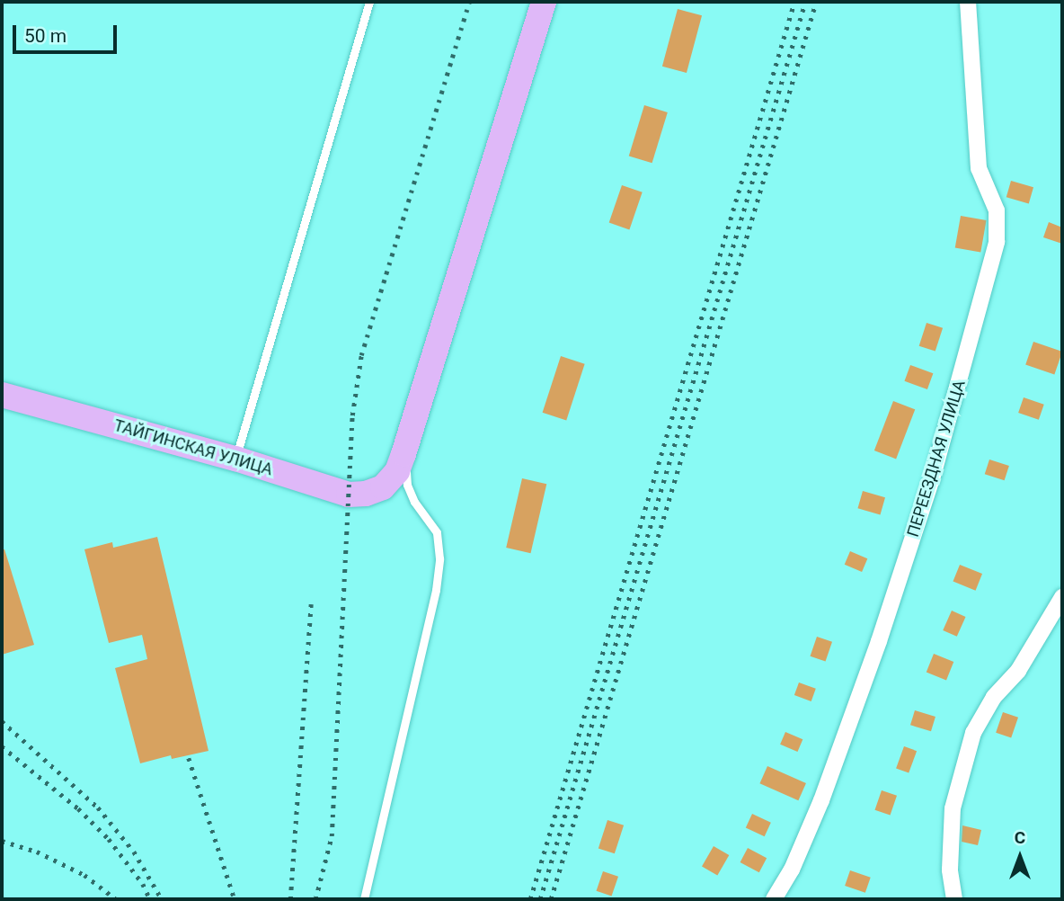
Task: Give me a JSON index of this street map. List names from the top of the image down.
{
  "streets": {
    "highway": ["ТАЙГИНСКАЯ УЛИЦА"],
    "street": ["ПЕРЕЕЗДНАЯ УЛИЦА"]
  },
  "scale_bar": "50 m",
  "north": "top"
}
